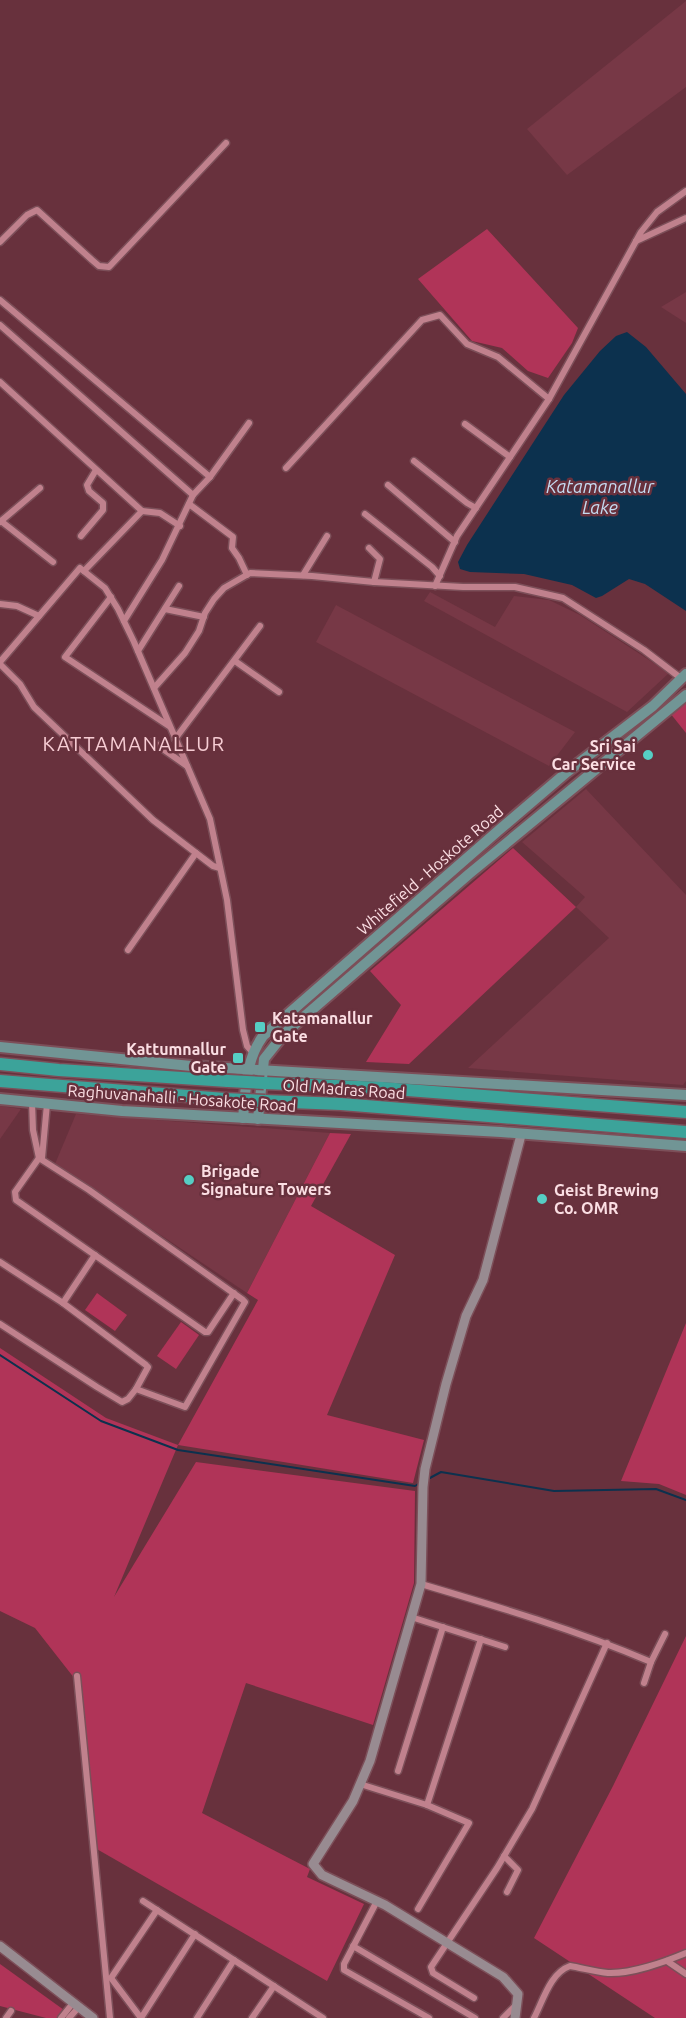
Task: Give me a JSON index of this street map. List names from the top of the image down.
{
  "streets": {
    "highway": ["Old Madras Road"],
    "main road": ["Whitefield - Hoskote Road", "Raghuvanahalli - Hosakote Road"]
  },
  "crossings": [
    ["Whitefield - Hoskote Road", "Old Madras Road"],
    ["Whitefield - Hoskote Road", "Raghuvanahalli - Hosakote Road"]
  ],
  "districts": ["KATTAMANALLUR"],
  "water": ["Katamanallur Lake"],
  "places": {
    "other": ["Sri Sai Car Service", "Brigade Signature Towers", "Geist Brewing Co. OMR"],
    "transit": ["Katamanallur Gate", "Kattumnallur Gate"]
  }
}
